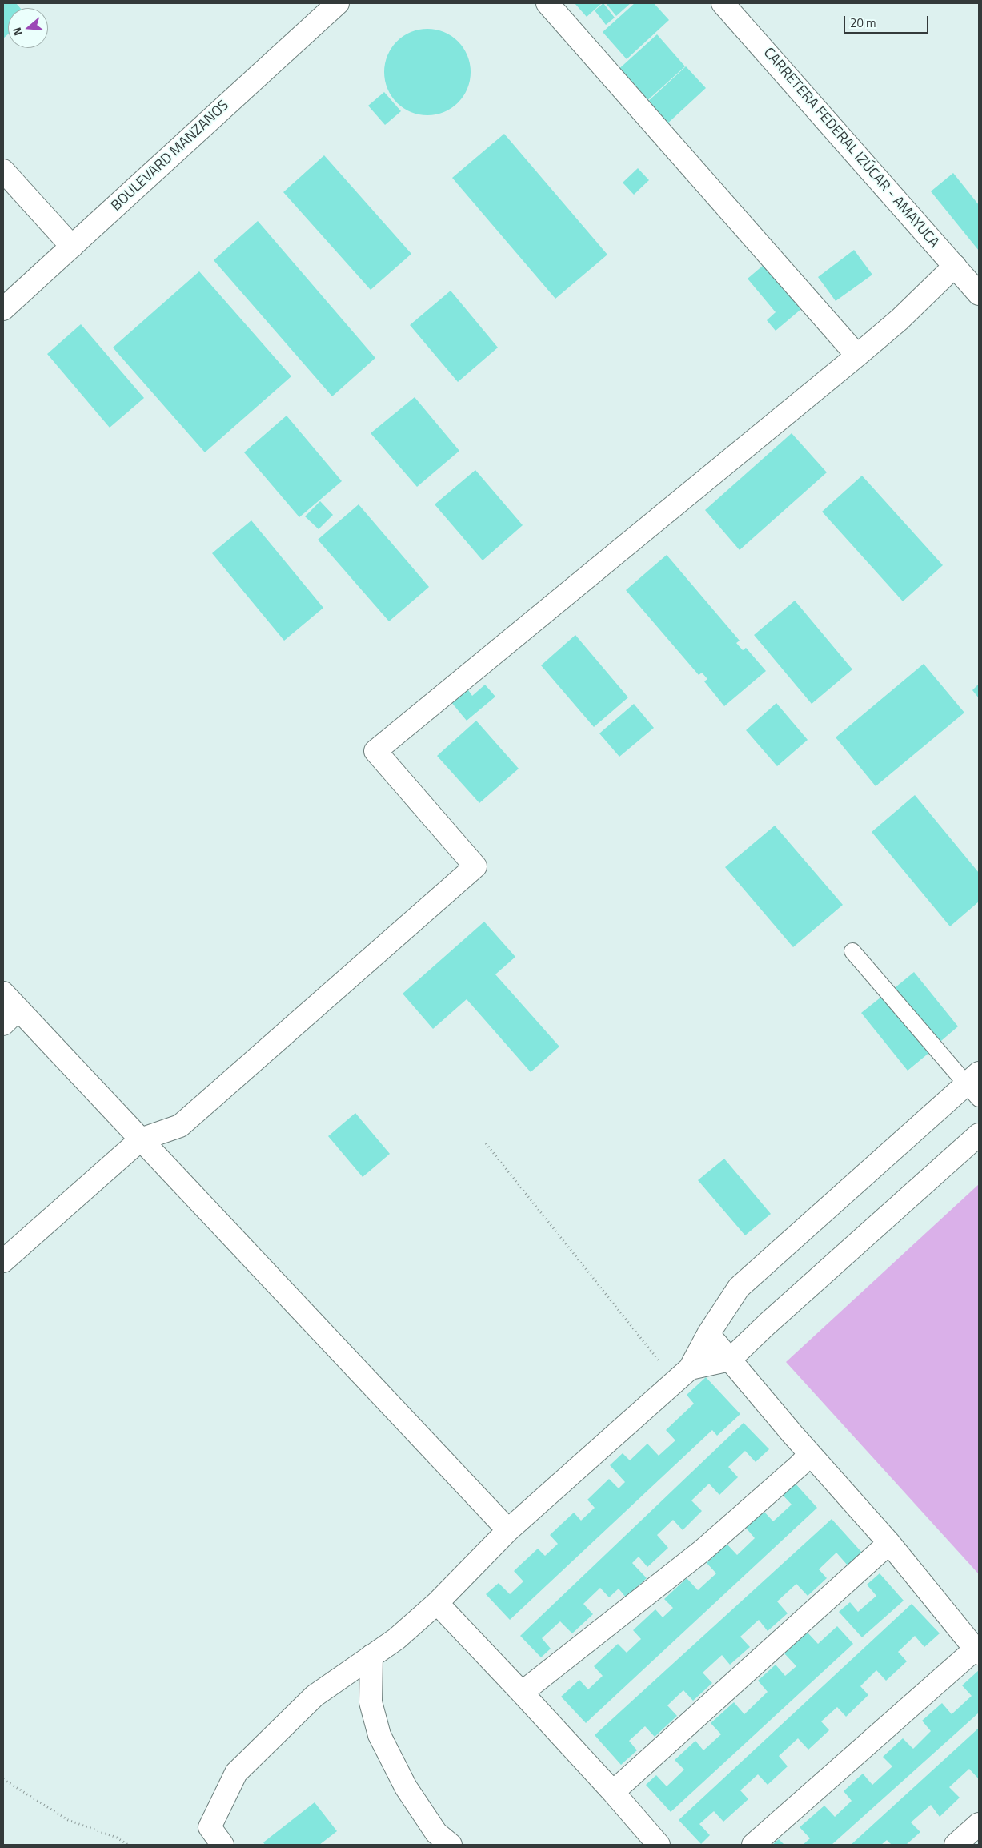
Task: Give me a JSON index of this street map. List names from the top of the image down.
{
  "streets": {
    "street": ["CARRETERA FEDERAL IZÚCAR - AMAYUCA", "BOULEVARD MANZANOS"]
  },
  "scale_bar": "20 m",
  "north": "left"
}
